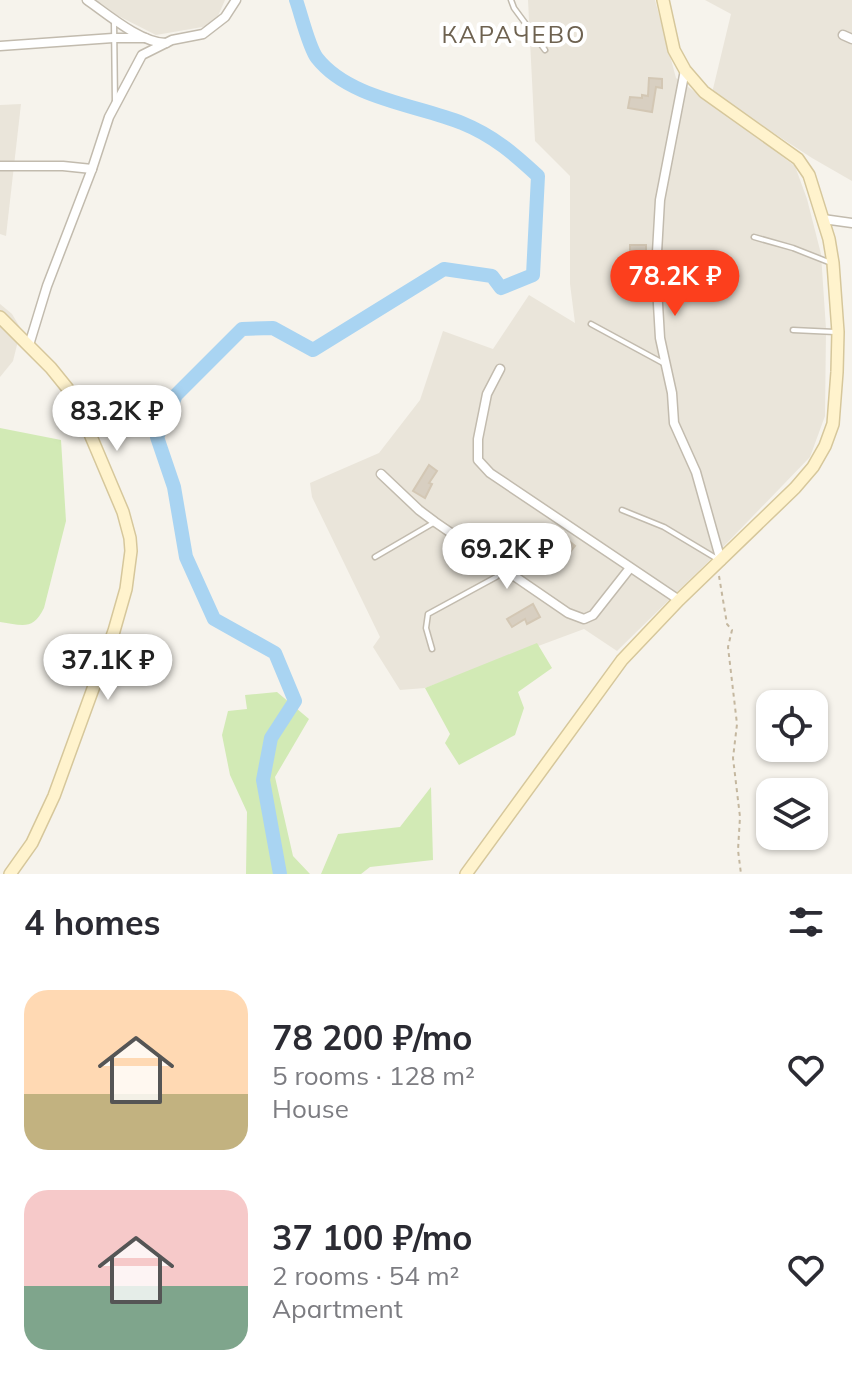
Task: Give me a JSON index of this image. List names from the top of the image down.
{
  "districts": ["КАРАЧЕВО"],
  "page": {
    "price": [
      "78.2K ₽",
      "83.2K ₽",
      "69.2K ₽",
      "37.1K ₽"
    ],
    "heading": "4 homes",
    "list": [
      {
        "name": "78 200 ₽/mo",
        "note": "5 rooms · 128 m² · House"
      },
      {
        "name": "37 100 ₽/mo",
        "note": "2 rooms · 54 m² · Apartment"
      }
    ]
  }
}
